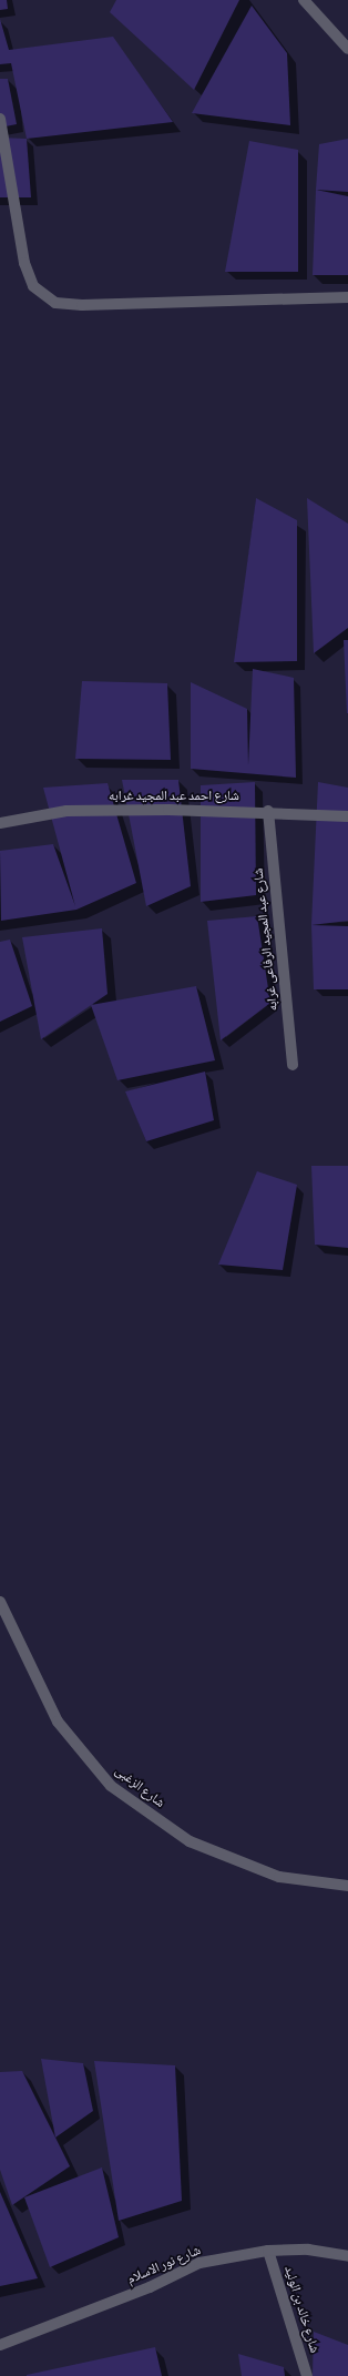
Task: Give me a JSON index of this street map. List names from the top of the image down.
{
  "streets": {
    "street": [
      "شارع احمد عبد المجيد غرابه",
      "شارع عبد المجيد الرفاعى غرابه",
      "شارع الزغبى",
      "شارع نور الاسلام",
      "شارع خالد بن الوليد"
    ]
  },
  "crossings": [
    ["شارع احمد عبد المجيد غرابه", "شارع عبد المجيد الرفاعى غرابه"],
    ["شارع نور الاسلام", "شارع خالد بن الوليد"]
  ]
}
